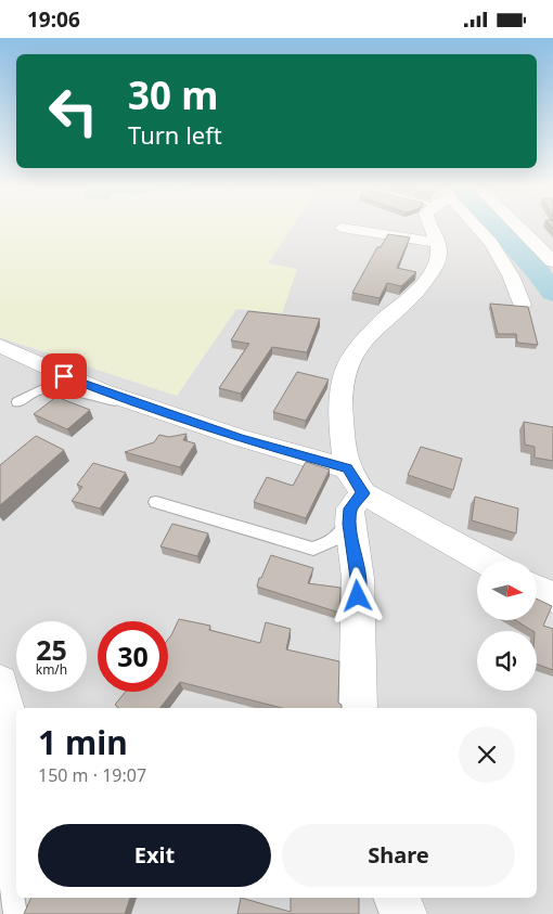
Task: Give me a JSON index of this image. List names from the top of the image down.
{
  "north": "right",
  "page": {
    "status": "19:06",
    "turn": ["30 m", "Turn left"],
    "speed": "25 km/h",
    "limit": "30",
    "heading": ["1 min", "150 m · 19:07"],
    "buttons": ["Exit", "Share"]
  }
}
